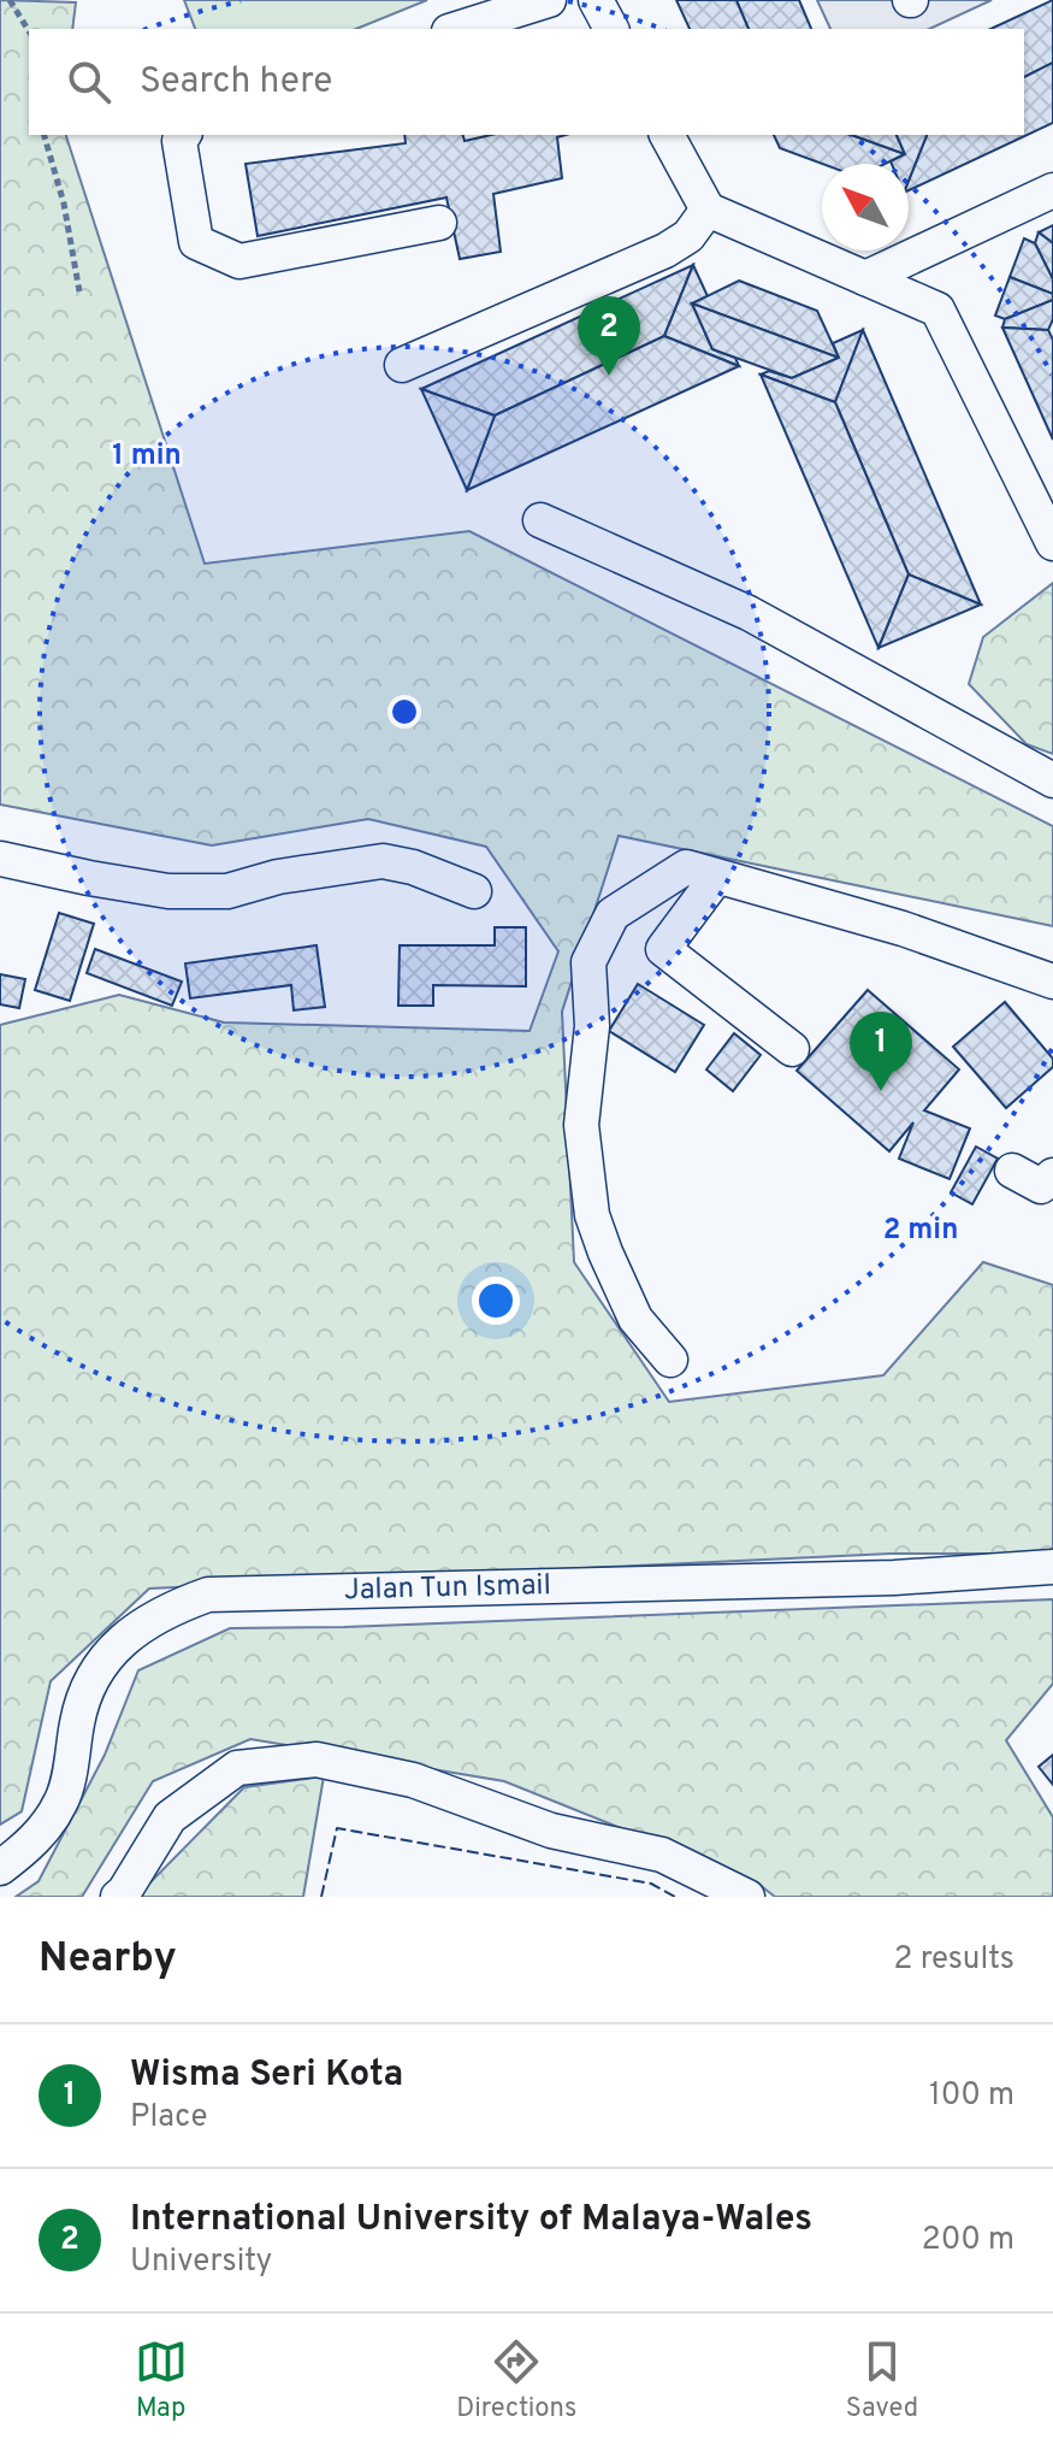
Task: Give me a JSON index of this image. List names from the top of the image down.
{
  "streets": {
    "street": ["Jalan Tun Ismail"]
  },
  "north": "top left",
  "page": {
    "search": "Search here",
    "pins": ["2", "1"],
    "heading": ["Nearby", "2 results"],
    "list": [
      {
        "mark": "1",
        "name": "Wisma Seri Kota",
        "note": "Place",
        "value": "100 m"
      },
      {
        "mark": "2",
        "name": "International University of Malaya-Wales",
        "note": "University",
        "value": "200 m"
      }
    ],
    "nav": ["Map", "Directions", "Saved"]
  },
  "rings": ["1 min", "2 min"]
}
